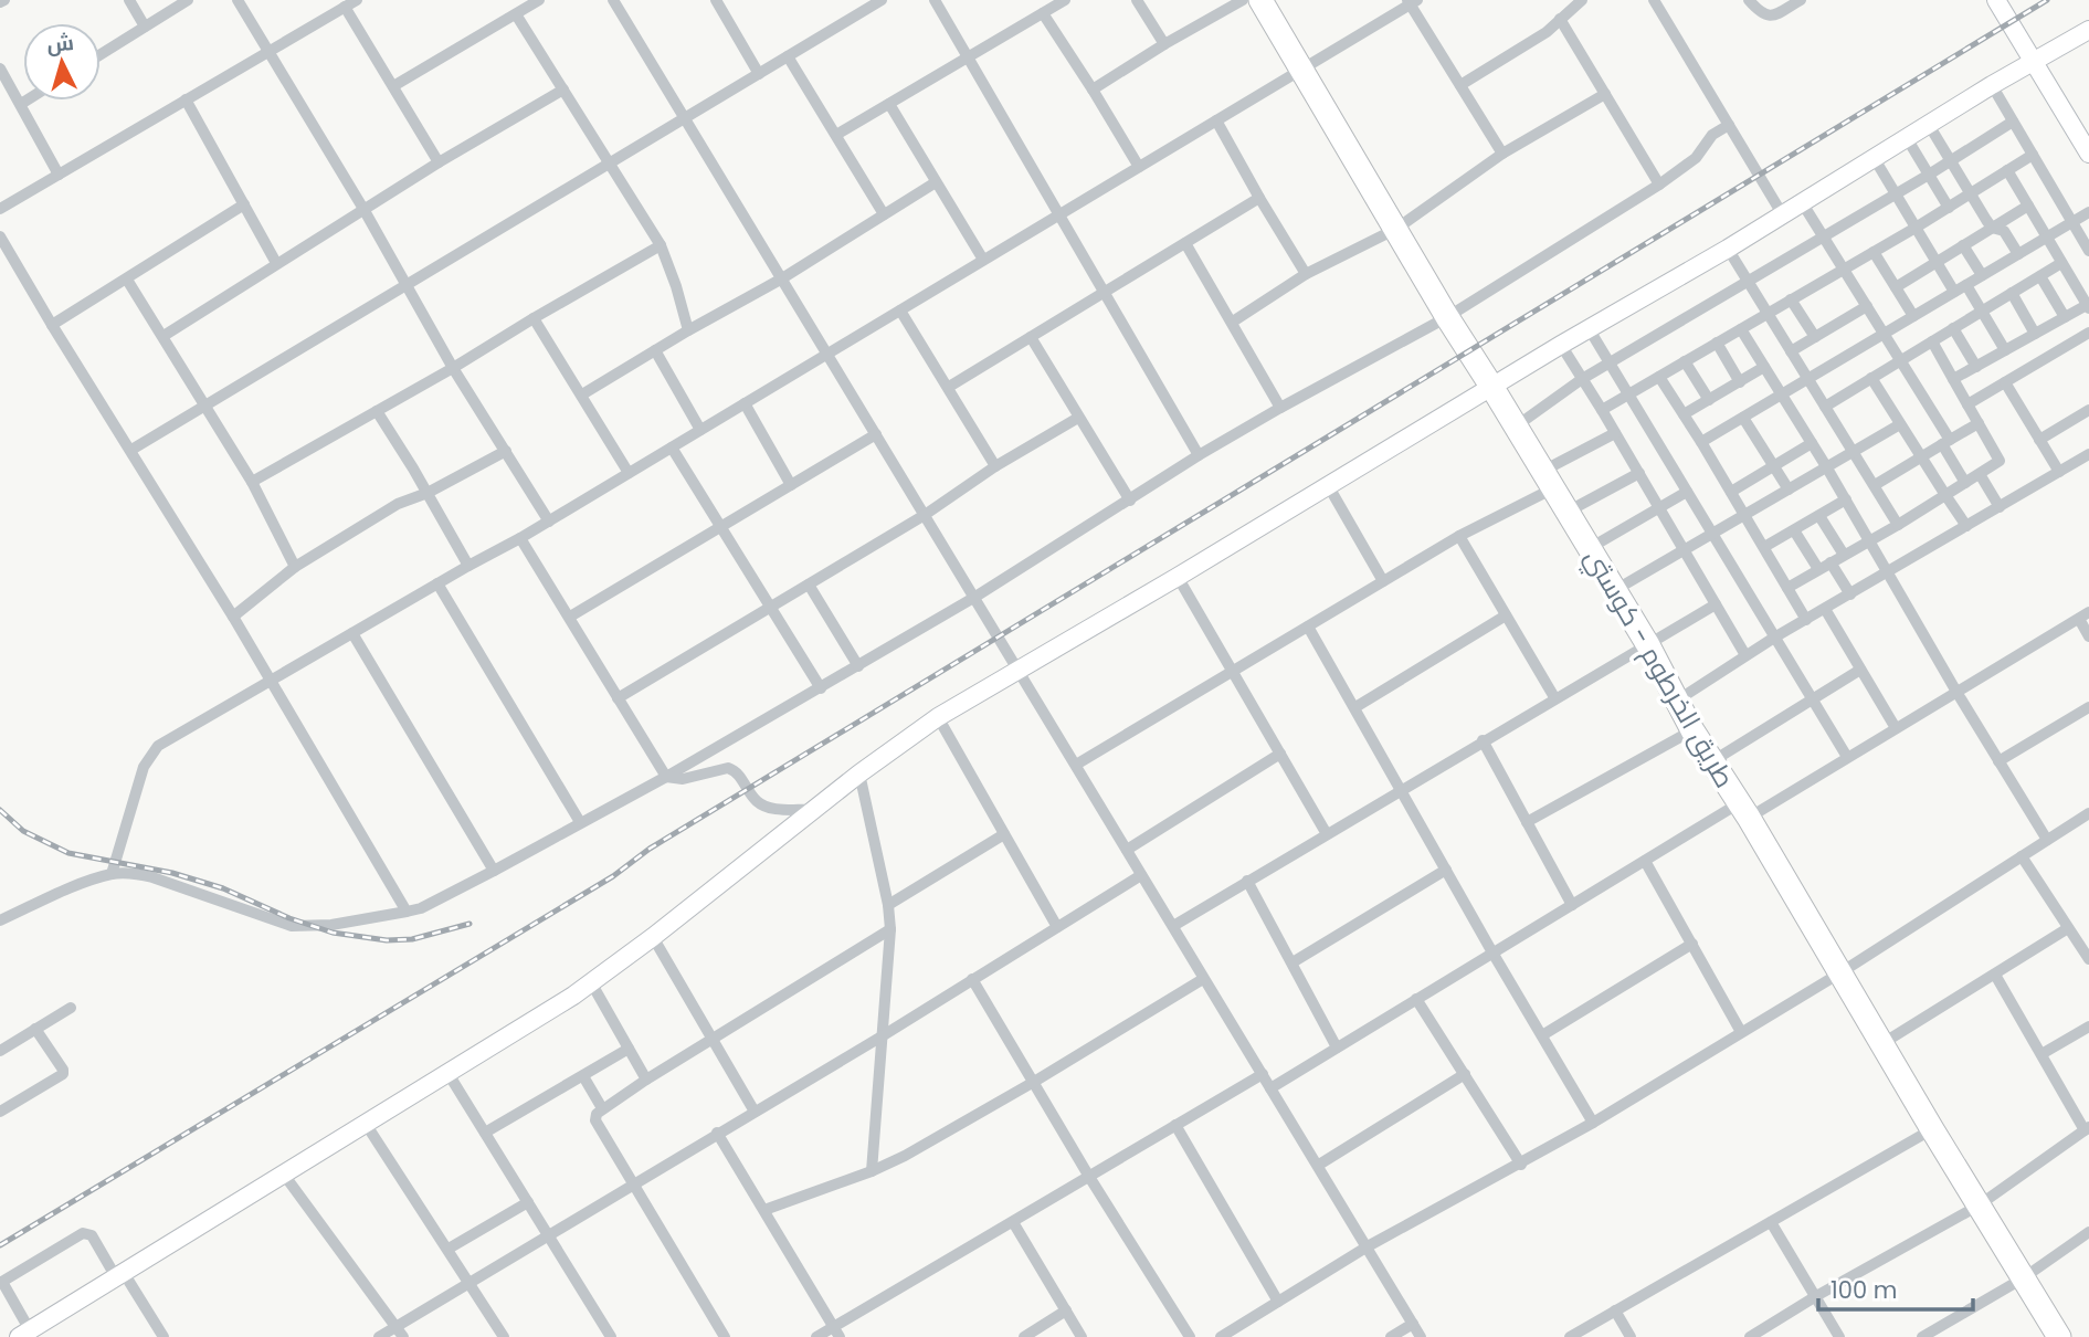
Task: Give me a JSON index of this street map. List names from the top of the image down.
{
  "streets": {
    "highway": ["طريق الخرطوم - كوستي"]
  },
  "scale_bar": "100 m",
  "north": "top"
}
